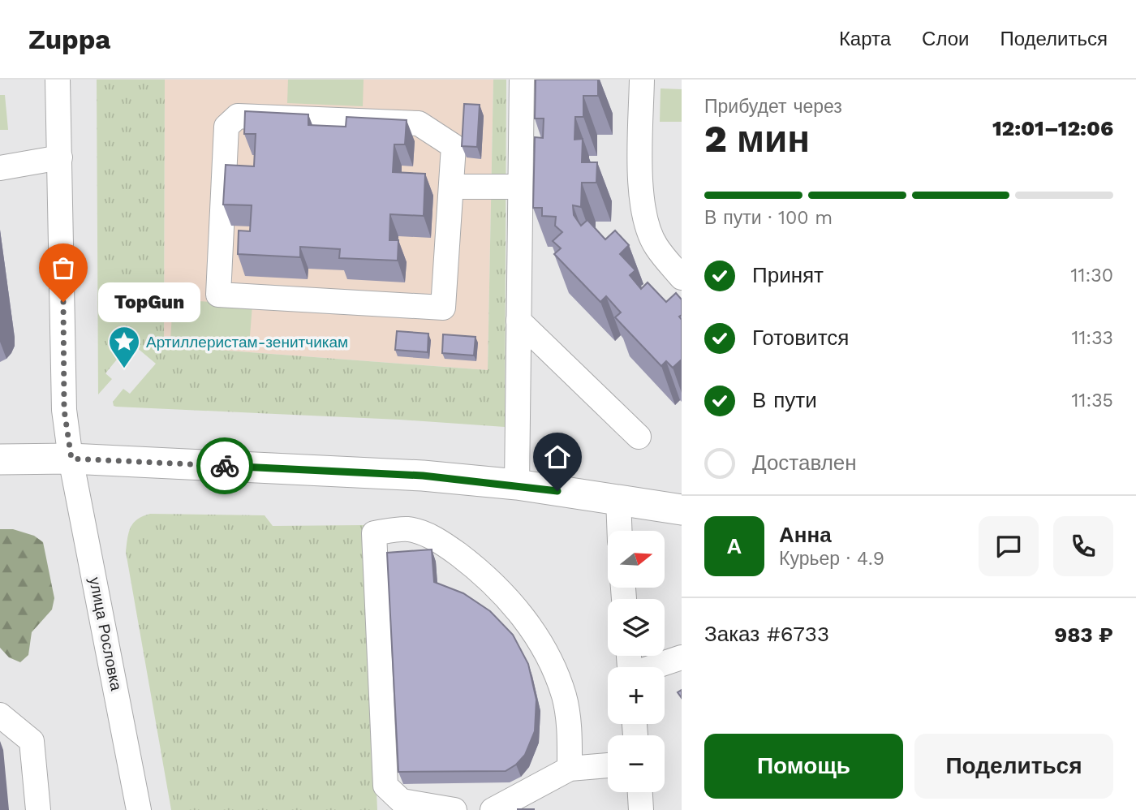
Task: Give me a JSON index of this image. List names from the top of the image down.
{
  "streets": {
    "street": ["улица Рословка"]
  },
  "places": {
    "other": ["TopGun"],
    "place": ["Артиллеристам-зенитчикам"]
  },
  "north": "right",
  "page": {
    "header": "Zuppa",
    "nav": ["Карта", "Слои", "Поделиться"],
    "heading": ["2 мин", "Прибудет через", "12:01–12:06"],
    "panel": [
      "Анна",
      "Курьер · 4.9",
      "Заказ #6733",
      "983 ₽"
    ],
    "bar": "В пути · 100 m",
    "list": [
      ["Принят", "11:30"],
      ["Готовится", "11:33"],
      ["В пути", "11:35"],
      "Доставлен"
    ],
    "bubble": "TopGun",
    "round": "А",
    "map_buttons": ["+", "−"],
    "buttons": ["Помощь", "Поделиться"]
  }
}
